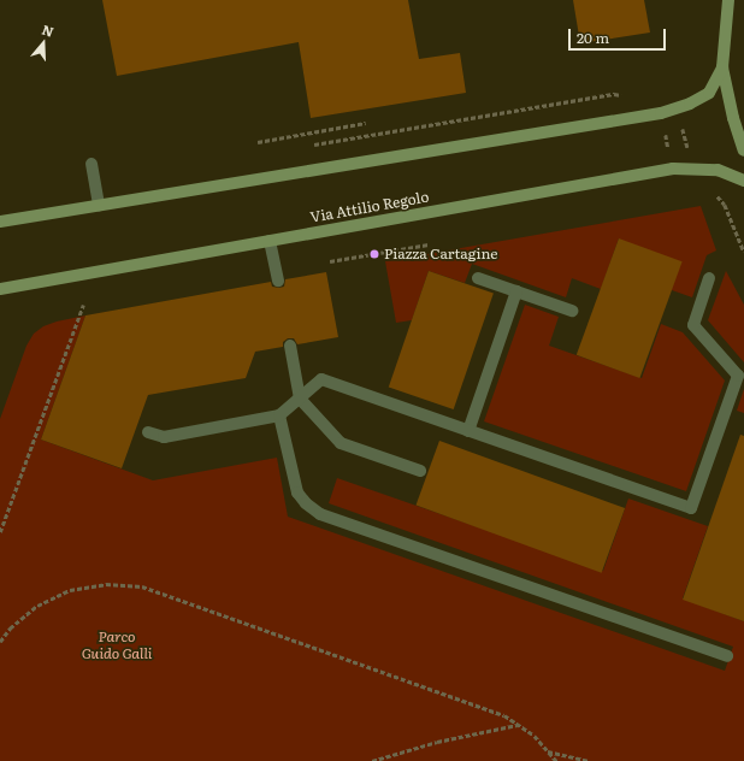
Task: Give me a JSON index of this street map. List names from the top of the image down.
{
  "streets": {
    "street": ["Via Attilio Regolo"]
  },
  "parks": ["Parco Guido Galli"],
  "places": ["Piazza Cartagine"],
  "scale_bar": "20 m",
  "north": "top"
}
